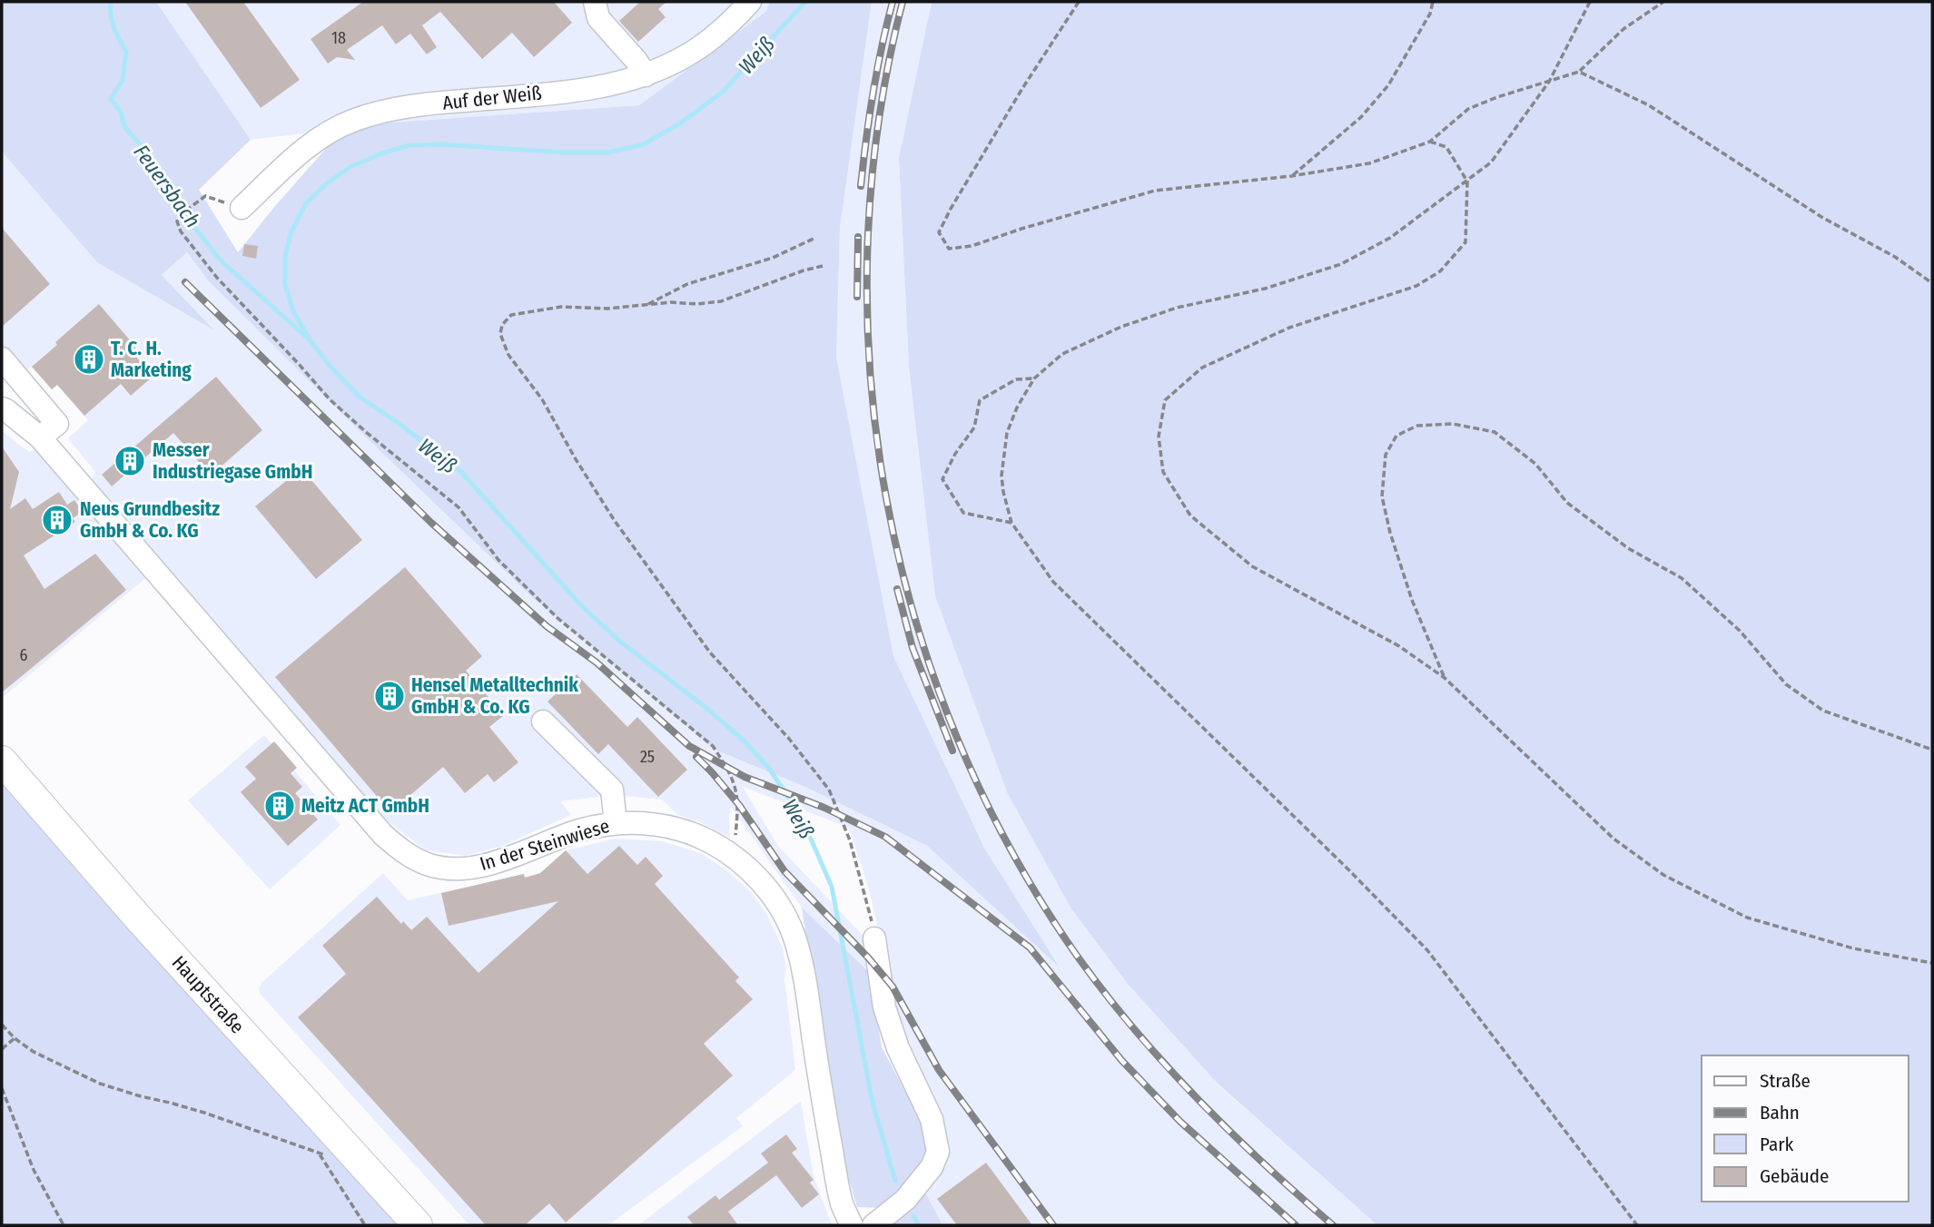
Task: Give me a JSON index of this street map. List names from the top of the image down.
{
  "streets": {
    "main road": ["Hauptstraße"],
    "street": ["Auf der Weiß", "In der Steinwiese"]
  },
  "water": ["Weiß", "Feuersbach"],
  "places": {
    "building": [
      "T. C. H. Marketing",
      "Messer Industriegase GmbH",
      "Neus Grundbesitz GmbH & Co. KG",
      "Hensel Metalltechnik GmbH & Co. KG",
      "Meitz ACT GmbH"
    ]
  },
  "house_numbers": ["18", "6", "25"],
  "legend": [
    "Straße",
    "Bahn",
    "Park",
    "Gebäude"
  ]
}
